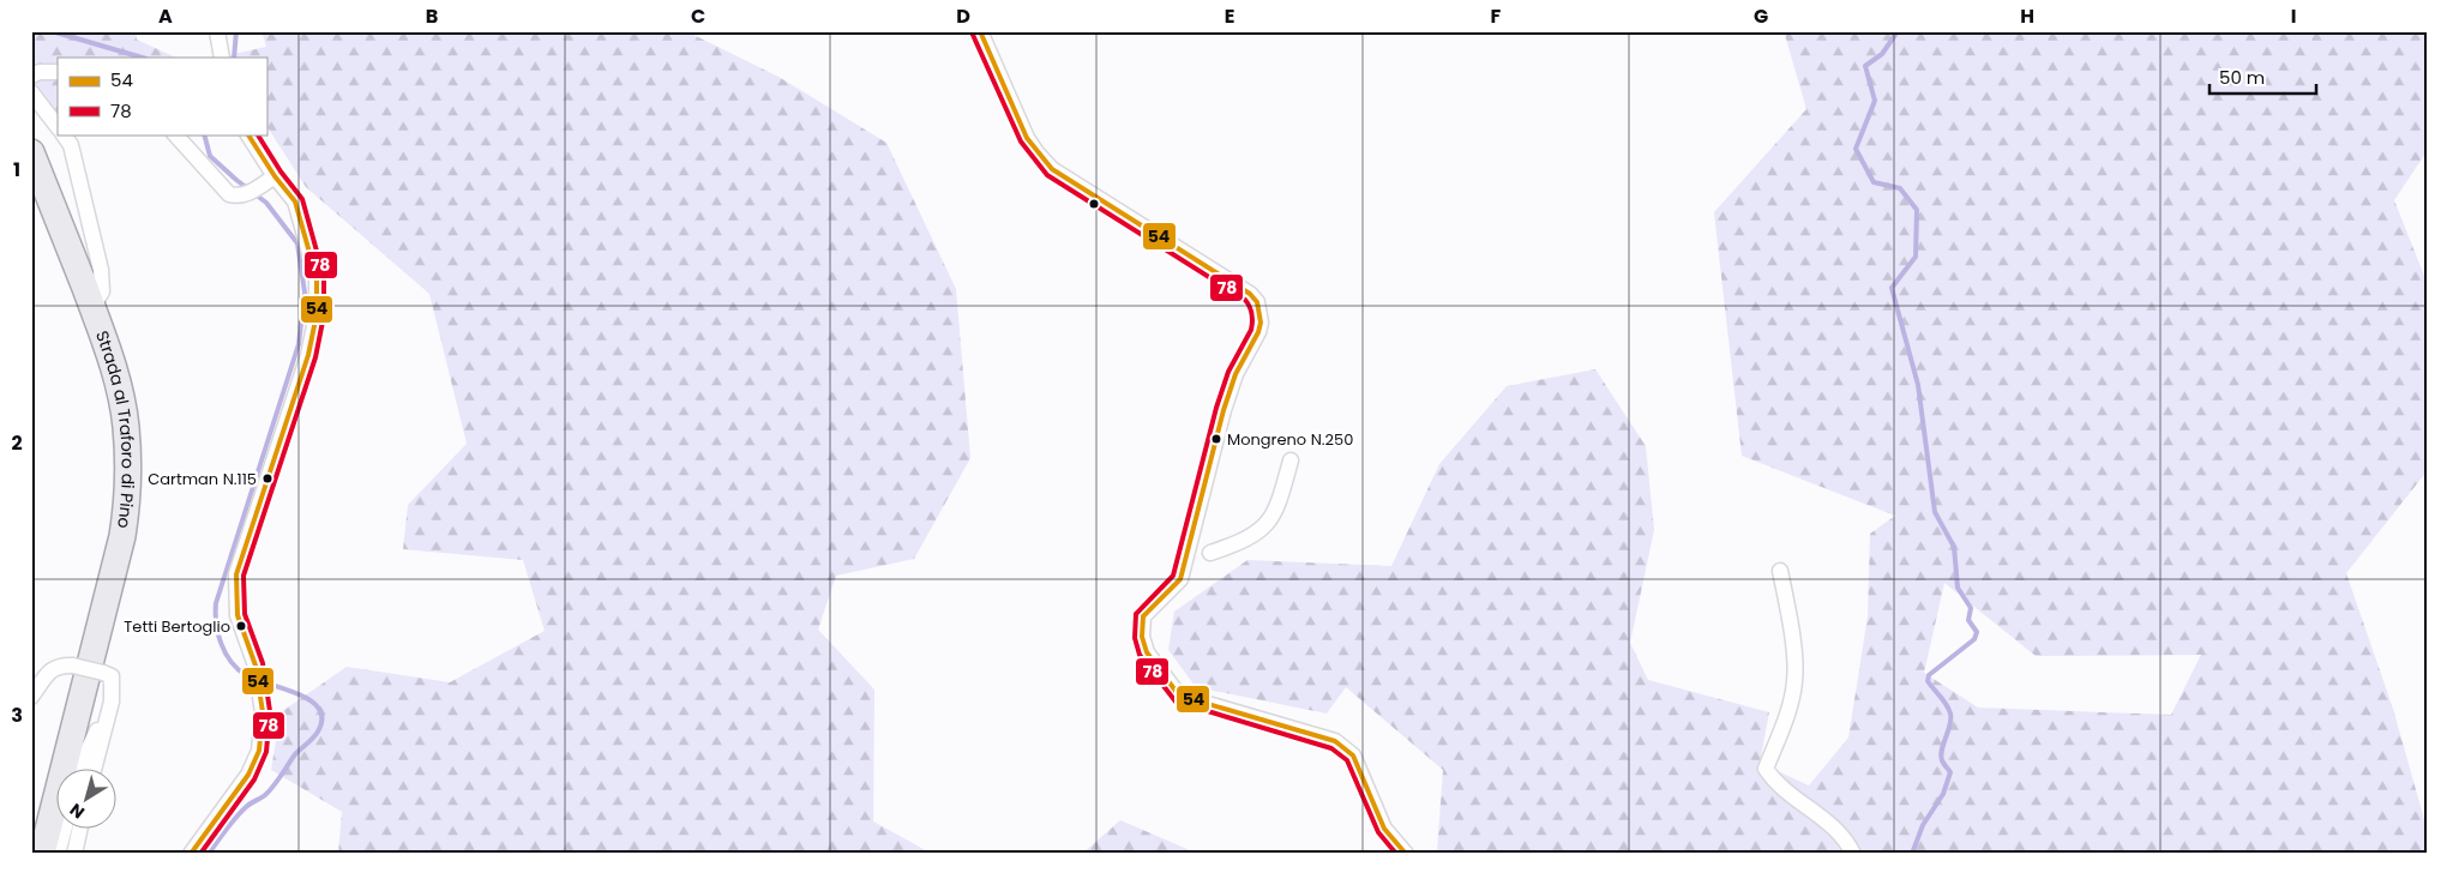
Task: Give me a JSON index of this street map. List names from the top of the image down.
{
  "streets": {
    "main road": ["Strada al Traforo di Pino"]
  },
  "places": ["Mongreno N.250", "Cartman N.115", "Tetti Bertoglio"],
  "lines": ["transit line 54", "transit line 78"],
  "legend": ["54", "78"],
  "scale_bar": "50 m",
  "north": "bottom left",
  "grid": {
    "columns": [
      "A",
      "B",
      "C",
      "D",
      "E",
      "F",
      "G",
      "H",
      "I"
    ],
    "rows": ["1", "2", "3"]
  }
}
